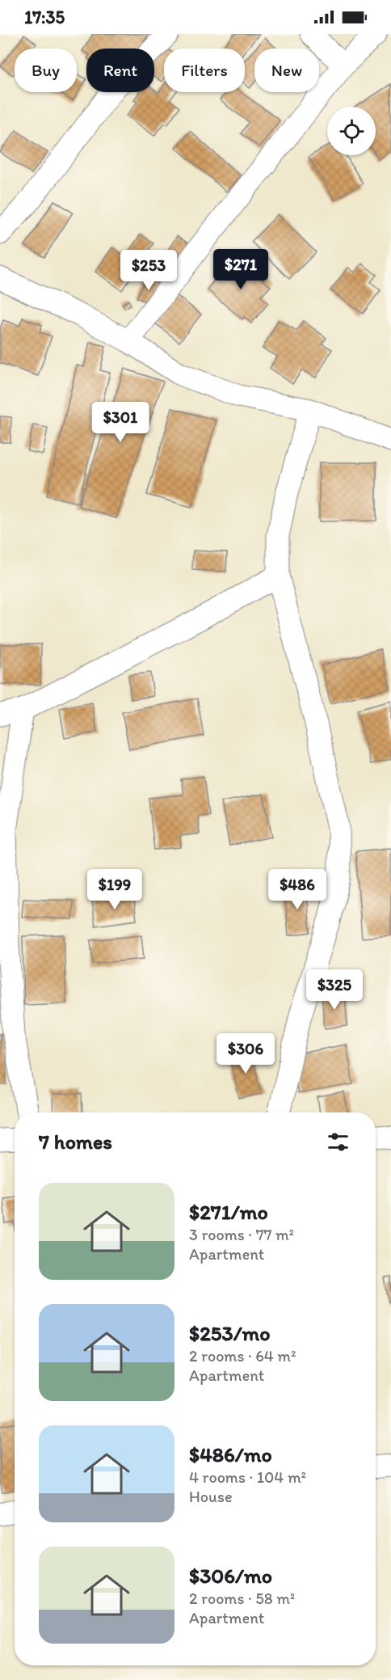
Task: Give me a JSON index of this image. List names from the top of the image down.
{
  "page": {
    "status": "17:35",
    "chip": [
      "Buy",
      "Rent",
      "Filters",
      "New"
    ],
    "price": [
      "$271",
      "$253",
      "$301",
      "$199",
      "$486",
      "$325",
      "$306"
    ],
    "heading": "7 homes",
    "list": [
      {
        "name": "$271/mo",
        "note": "3 rooms · 77 m² · Apartment"
      },
      {
        "name": "$253/mo",
        "note": "2 rooms · 64 m² · Apartment"
      },
      {
        "name": "$486/mo",
        "note": "4 rooms · 104 m² · House"
      },
      {
        "name": "$306/mo",
        "note": "2 rooms · 58 m² · Apartment"
      }
    ]
  }
}
